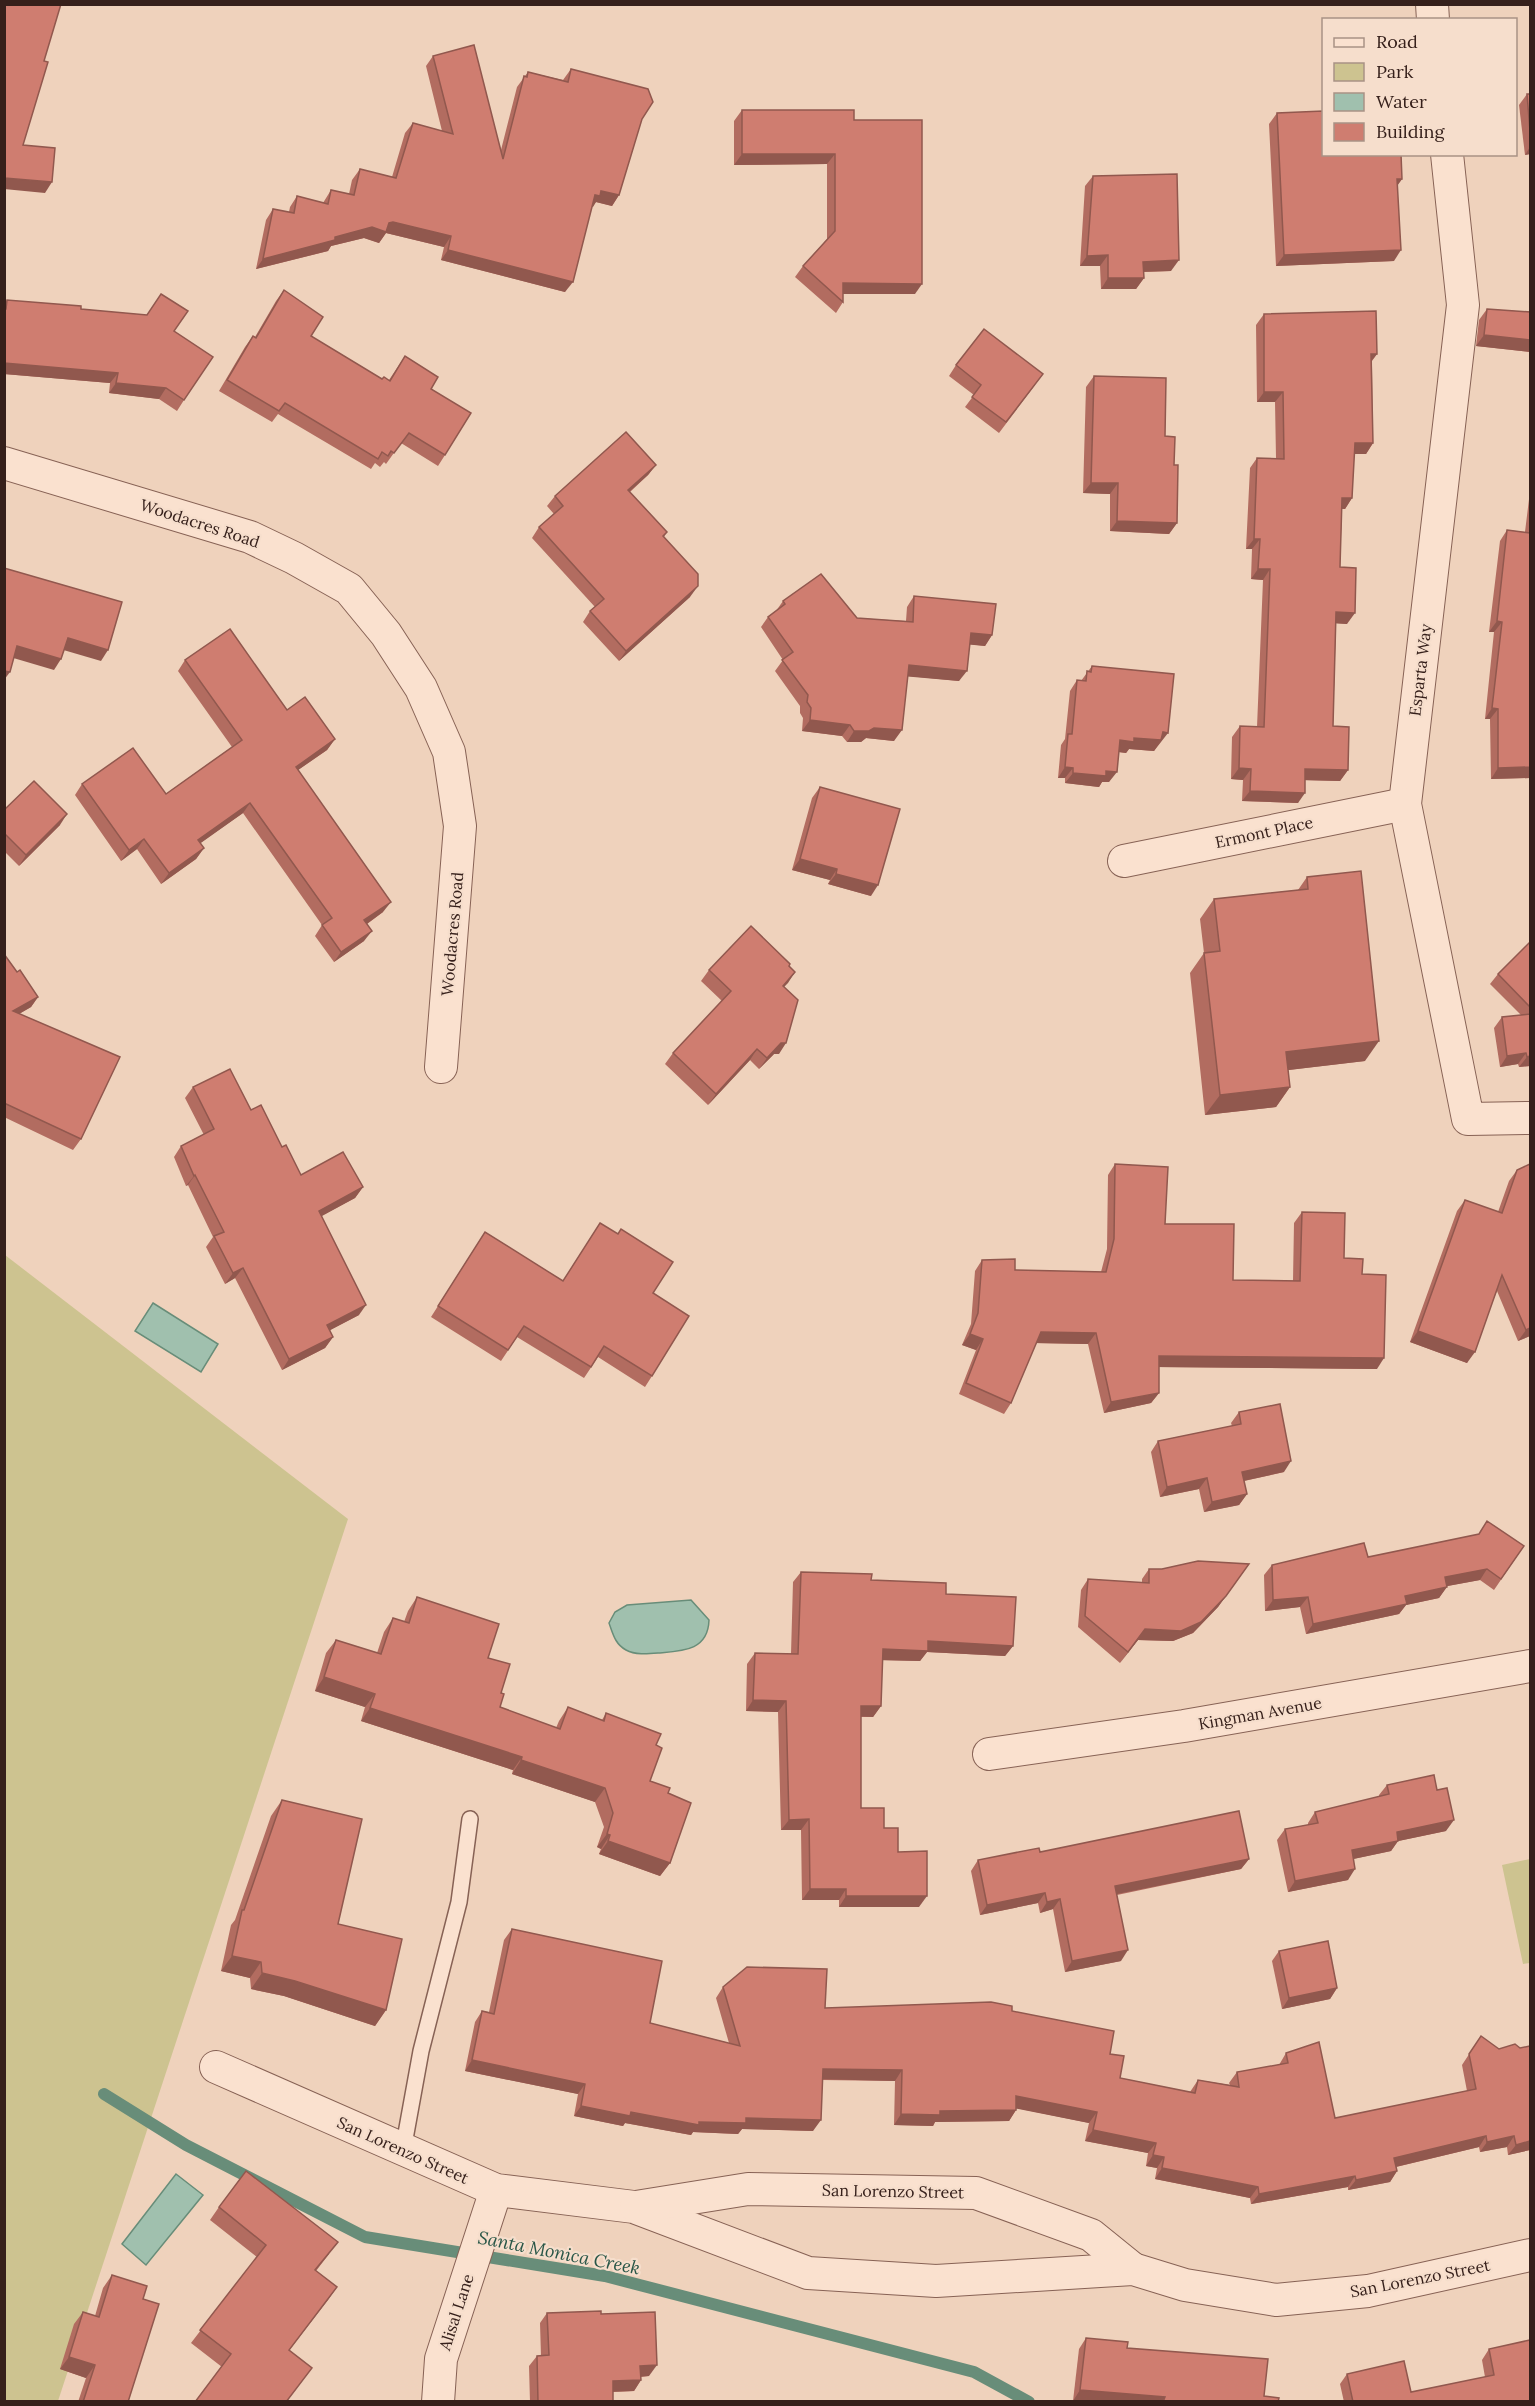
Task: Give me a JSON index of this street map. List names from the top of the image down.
{
  "streets": {
    "street": [
      "Woodacres Road",
      "Esparta Way",
      "Ermont Place",
      "Kingman Avenue",
      "San Lorenzo Street",
      "Alisal Lane"
    ]
  },
  "crossings": [
    ["Esparta Way", "Ermont Place"],
    ["San Lorenzo Street", "Alisal Lane"]
  ],
  "water": ["Santa Monica Creek"],
  "legend": [
    "Road",
    "Park",
    "Water",
    "Building"
  ]
}
